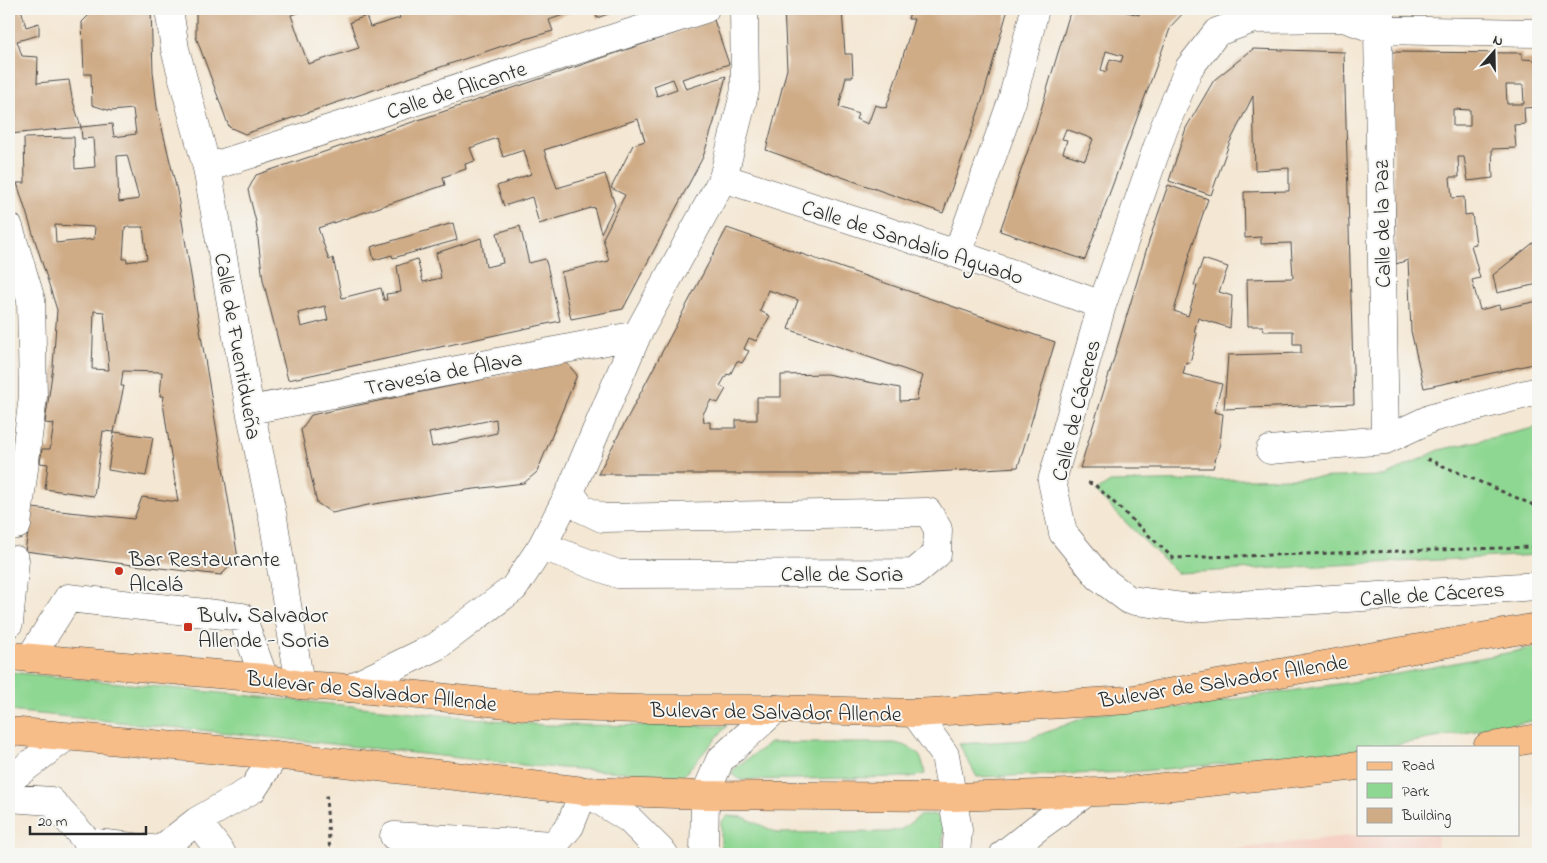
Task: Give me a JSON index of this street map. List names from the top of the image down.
{
  "streets": {
    "main road": ["Bulevar de Salvador Allende"],
    "street": [
      "Calle de Alicante",
      "Calle de la Paz",
      "Calle de Sandalio Aguado",
      "Calle de Fuentidueña",
      "Travesía de Álava",
      "Calle de Cáceres",
      "Calle de Soria"
    ]
  },
  "crossings": [
    ["Calle de Alicante", "Calle de Fuentidueña"],
    ["Calle de la Paz", "Calle de Cáceres"],
    ["Calle de Sandalio Aguado", "Calle de Cáceres"],
    ["Calle de Fuentidueña", "Travesía de Álava"],
    ["Calle de Fuentidueña", "Bulevar de Salvador Allende"]
  ],
  "places": {
    "other": ["Bar Restaurante Alcalá"],
    "transit": ["Bulv. Salvador Allende - Soria"]
  },
  "legend": ["Road", "Park", "Building"],
  "scale_bar": "20 m",
  "north": "top"
}
